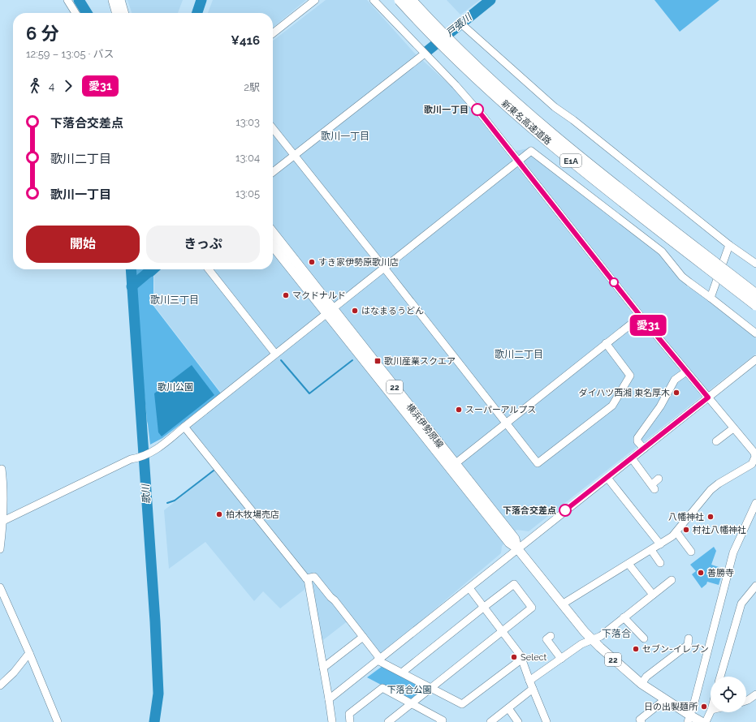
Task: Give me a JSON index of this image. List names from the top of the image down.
{
  "streets": {
    "highway": ["新東名高速道路", "E1A"],
    "main road": ["22", "横浜伊勢原線"]
  },
  "districts": [
    "歌川一丁目",
    "歌川三丁目",
    "歌川二丁目",
    "下落合"
  ],
  "water": ["戸張川", "歌川"],
  "parks": ["歌川公園", "下落合公園"],
  "places": {
    "other": [
      "歌川一丁目",
      "すき家伊勢原歌川店",
      "マクドナルド",
      "はなまるうどん",
      "ダイハツ西湘 東名厚木",
      "スーパーアルプス",
      "下落合交差点",
      "柏木牧場売店",
      "八幡神社",
      "村社八幡神社",
      "善勝寺",
      "セブン-イレブン",
      "Select",
      "日の出製麺所"
    ],
    "transit": ["歌川産業スクエア"]
  },
  "lines": ["bus line 愛31"],
  "page": {
    "on_map": "愛31",
    "heading": ["6 分", "12:59 – 13:05 · バス", "¥416"],
    "legs": ["4", "愛31", "2駅"],
    "list": [
      {
        "name": "下落合交差点",
        "value": "13:03"
      },
      {
        "name": "歌川二丁目",
        "value": "13:04"
      },
      {
        "name": "歌川一丁目",
        "value": "13:05"
      }
    ],
    "buttons": ["開始", "きっぷ"]
  }
}
